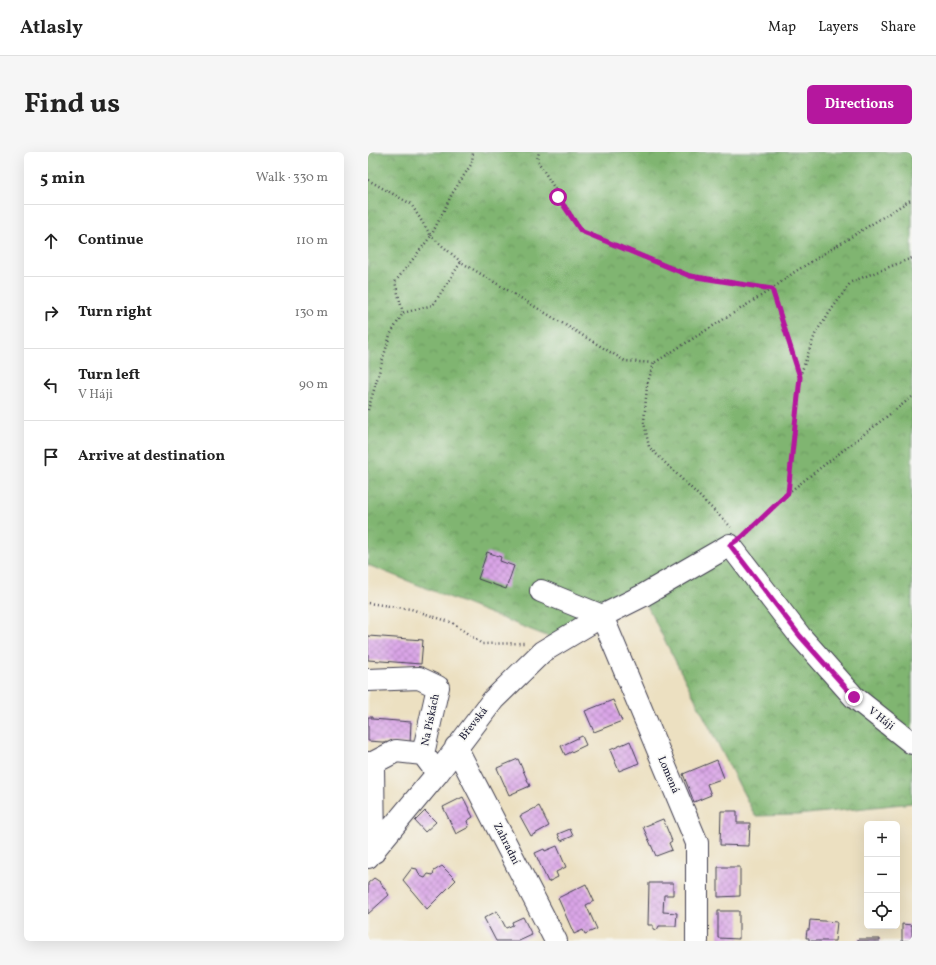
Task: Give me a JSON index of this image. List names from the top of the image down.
{
  "streets": {
    "street": [
      "V Háji",
      "Na Pískách",
      "Břevská",
      "Lomená",
      "Zahradní"
    ]
  },
  "crossings": [
    ["V Háji", "Břevská"],
    ["Na Pískách", "Břevská"],
    ["Břevská", "Lomená"],
    ["Břevská", "Zahradní"]
  ],
  "page": {
    "header": "Atlasly",
    "nav": ["Map", "Layers", "Share"],
    "title": "Find us",
    "buttons": "Directions",
    "heading": ["5 min", "Walk · 330 m"],
    "list": [
      ["Continue", "110 m"],
      ["Turn right", "130 m"],
      ["Turn left", "V Háji", "90 m"],
      "Arrive at destination"
    ],
    "map_buttons": ["+", "−"]
  }
}
